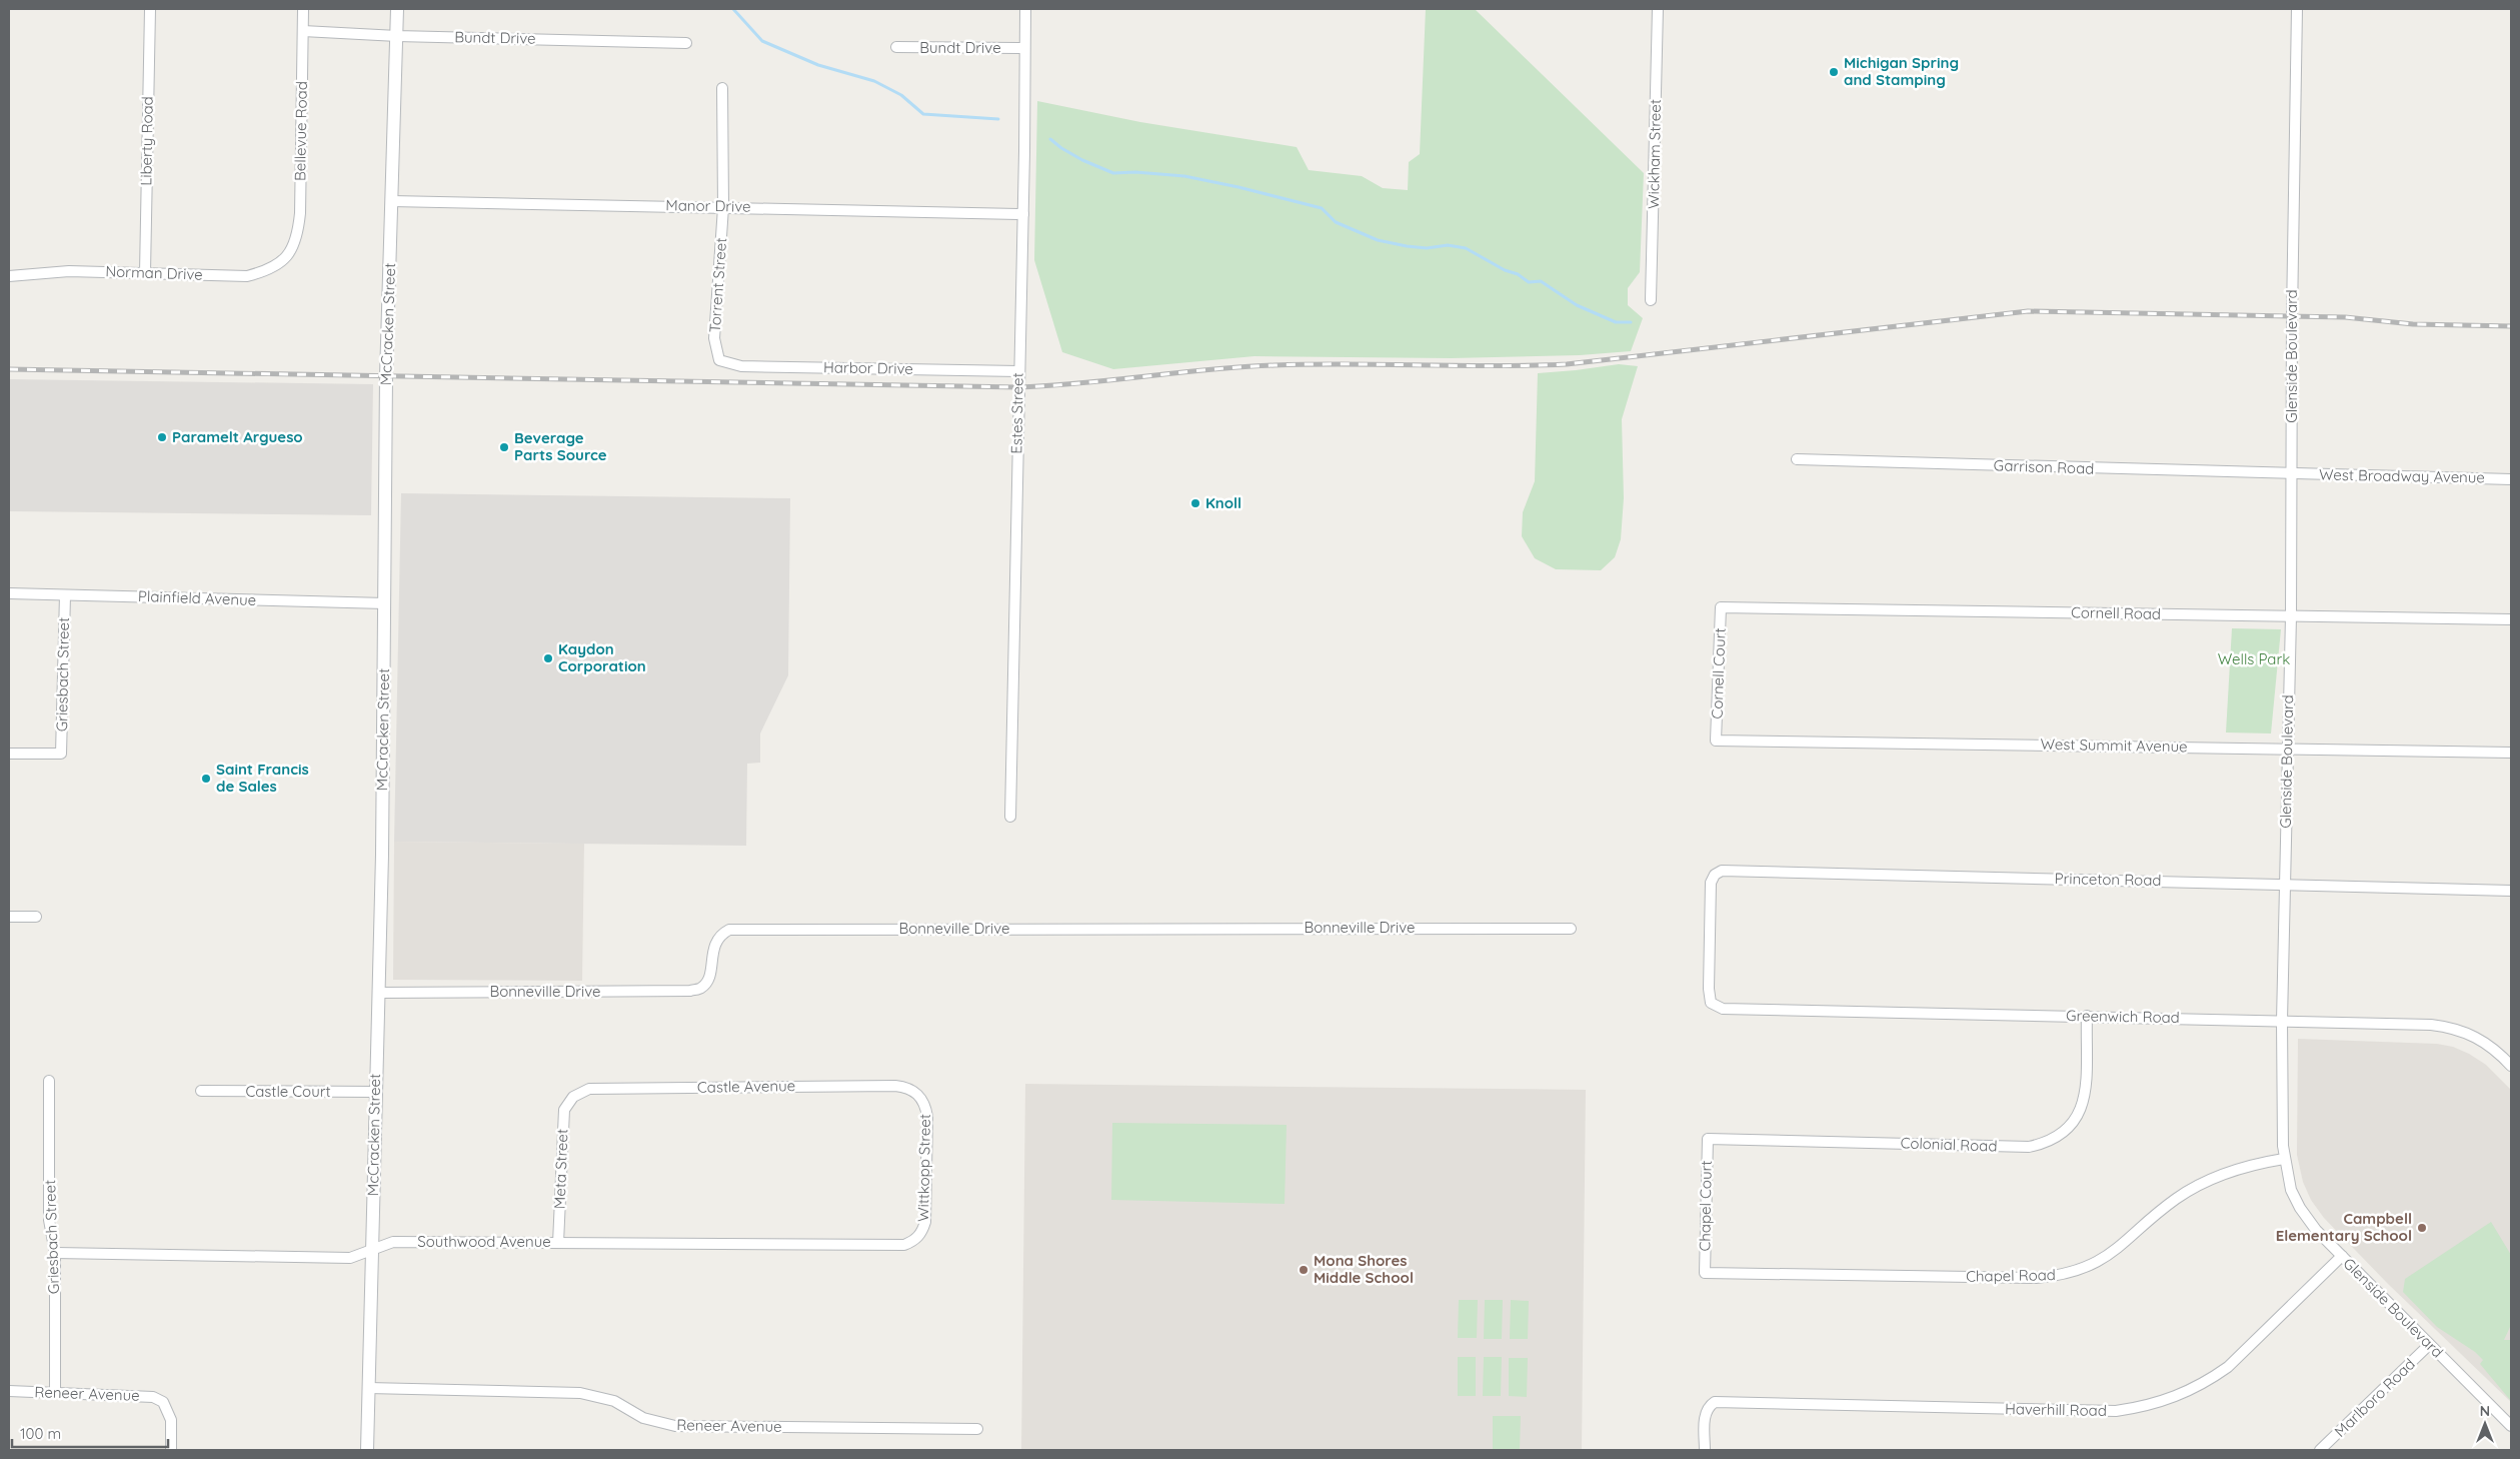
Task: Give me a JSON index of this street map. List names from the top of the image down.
{
  "streets": {
    "street": [
      "Bundt Drive",
      "Bellevue Road",
      "Liberty Road",
      "Wickham Street",
      "Manor Drive",
      "Norman Drive",
      "Torrent Street",
      "McCracken Street",
      "Glenside Boulevard",
      "Harbor Drive",
      "Estes Street",
      "Garrison Road",
      "West Broadway Avenue",
      "Plainfield Avenue",
      "Cornell Road",
      "Cornell Court",
      "Griesbach Street",
      "West Summit Avenue",
      "Princeton Road",
      "Bonneville Drive",
      "Greenwich Road",
      "Castle Avenue",
      "Castle Court",
      "Colonial Road",
      "Wittkopp Street",
      "Meta Street",
      "Chapel Court",
      "Southwood Avenue",
      "Chapel Road",
      "Reneer Avenue",
      "Marlboro Road",
      "Haverhill Road"
    ]
  },
  "crossings": [
    ["Bundt Drive", "Bellevue Road"],
    ["Bundt Drive", "McCracken Street"],
    ["Bundt Drive", "Estes Street"],
    ["Bellevue Road", "Norman Drive"],
    ["Liberty Road", "Norman Drive"],
    ["Manor Drive", "Torrent Street"],
    ["Manor Drive", "McCracken Street"],
    ["Manor Drive", "Estes Street"],
    ["Torrent Street", "Harbor Drive"],
    ["McCracken Street", "Plainfield Avenue"],
    ["McCracken Street", "Bonneville Drive"],
    ["McCracken Street", "Castle Court"],
    ["McCracken Street", "Southwood Avenue"],
    ["McCracken Street", "Reneer Avenue"],
    ["Glenside Boulevard", "Garrison Road"],
    ["Glenside Boulevard", "West Broadway Avenue"],
    ["Glenside Boulevard", "Cornell Road"],
    ["Glenside Boulevard", "West Summit Avenue"],
    ["Glenside Boulevard", "Princeton Road"],
    ["Glenside Boulevard", "Greenwich Road"],
    ["Glenside Boulevard", "Chapel Road"],
    ["Glenside Boulevard", "Marlboro Road"],
    ["Glenside Boulevard", "Haverhill Road"],
    ["Harbor Drive", "Estes Street"],
    ["Garrison Road", "West Broadway Avenue"],
    ["Plainfield Avenue", "Griesbach Street"],
    ["Cornell Road", "Cornell Court"],
    ["Cornell Court", "West Summit Avenue"],
    ["Griesbach Street", "Southwood Avenue"],
    ["Griesbach Street", "Reneer Avenue"],
    ["Princeton Road", "Greenwich Road"],
    ["Greenwich Road", "Colonial Road"],
    ["Castle Avenue", "Wittkopp Street"],
    ["Castle Avenue", "Meta Street"],
    ["Colonial Road", "Chapel Court"],
    ["Wittkopp Street", "Southwood Avenue"],
    ["Meta Street", "Southwood Avenue"],
    ["Chapel Court", "Chapel Road"]
  ],
  "parks": ["Wells Park"],
  "places": [
    "Michigan Spring and Stamping",
    "Paramelt Argueso",
    "Beverage Parts Source",
    "Knoll",
    "Kaydon Corporation",
    "Saint Francis de Sales",
    "Campbell Elementary School",
    "Mona Shores Middle School"
  ],
  "scale_bar": "100 m",
  "north": "top"
}
